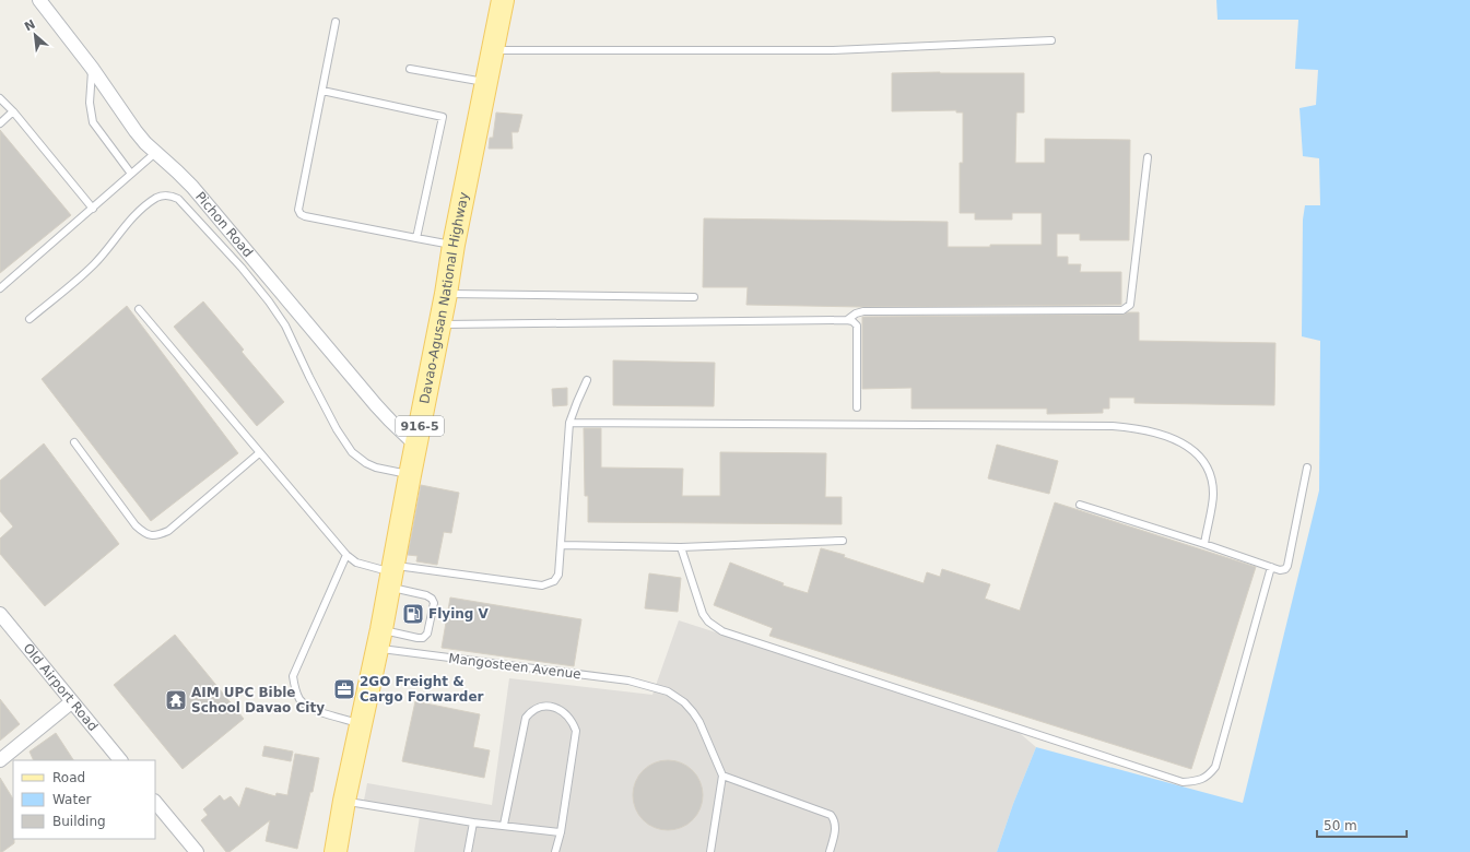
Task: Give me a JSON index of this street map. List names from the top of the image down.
{
  "streets": {
    "main road": ["Davao-Agusan National Highway", "916-5"],
    "street": ["Pichon Road", "Old Airport Road"],
    "lane": ["Mangosteen Avenue"]
  },
  "crossings": [
    ["Pichon Road", "Davao-Agusan National Highway"],
    ["Davao-Agusan National Highway", "Mangosteen Avenue"]
  ],
  "places": {
    "fuel station": ["Flying V"],
    "office": ["2GO Freight & Cargo Forwarder"],
    "temple": ["AIM UPC Bible School Davao City"]
  },
  "legend": ["Road", "Water", "Building"],
  "scale_bar": "50 m",
  "north": "top left"
}
